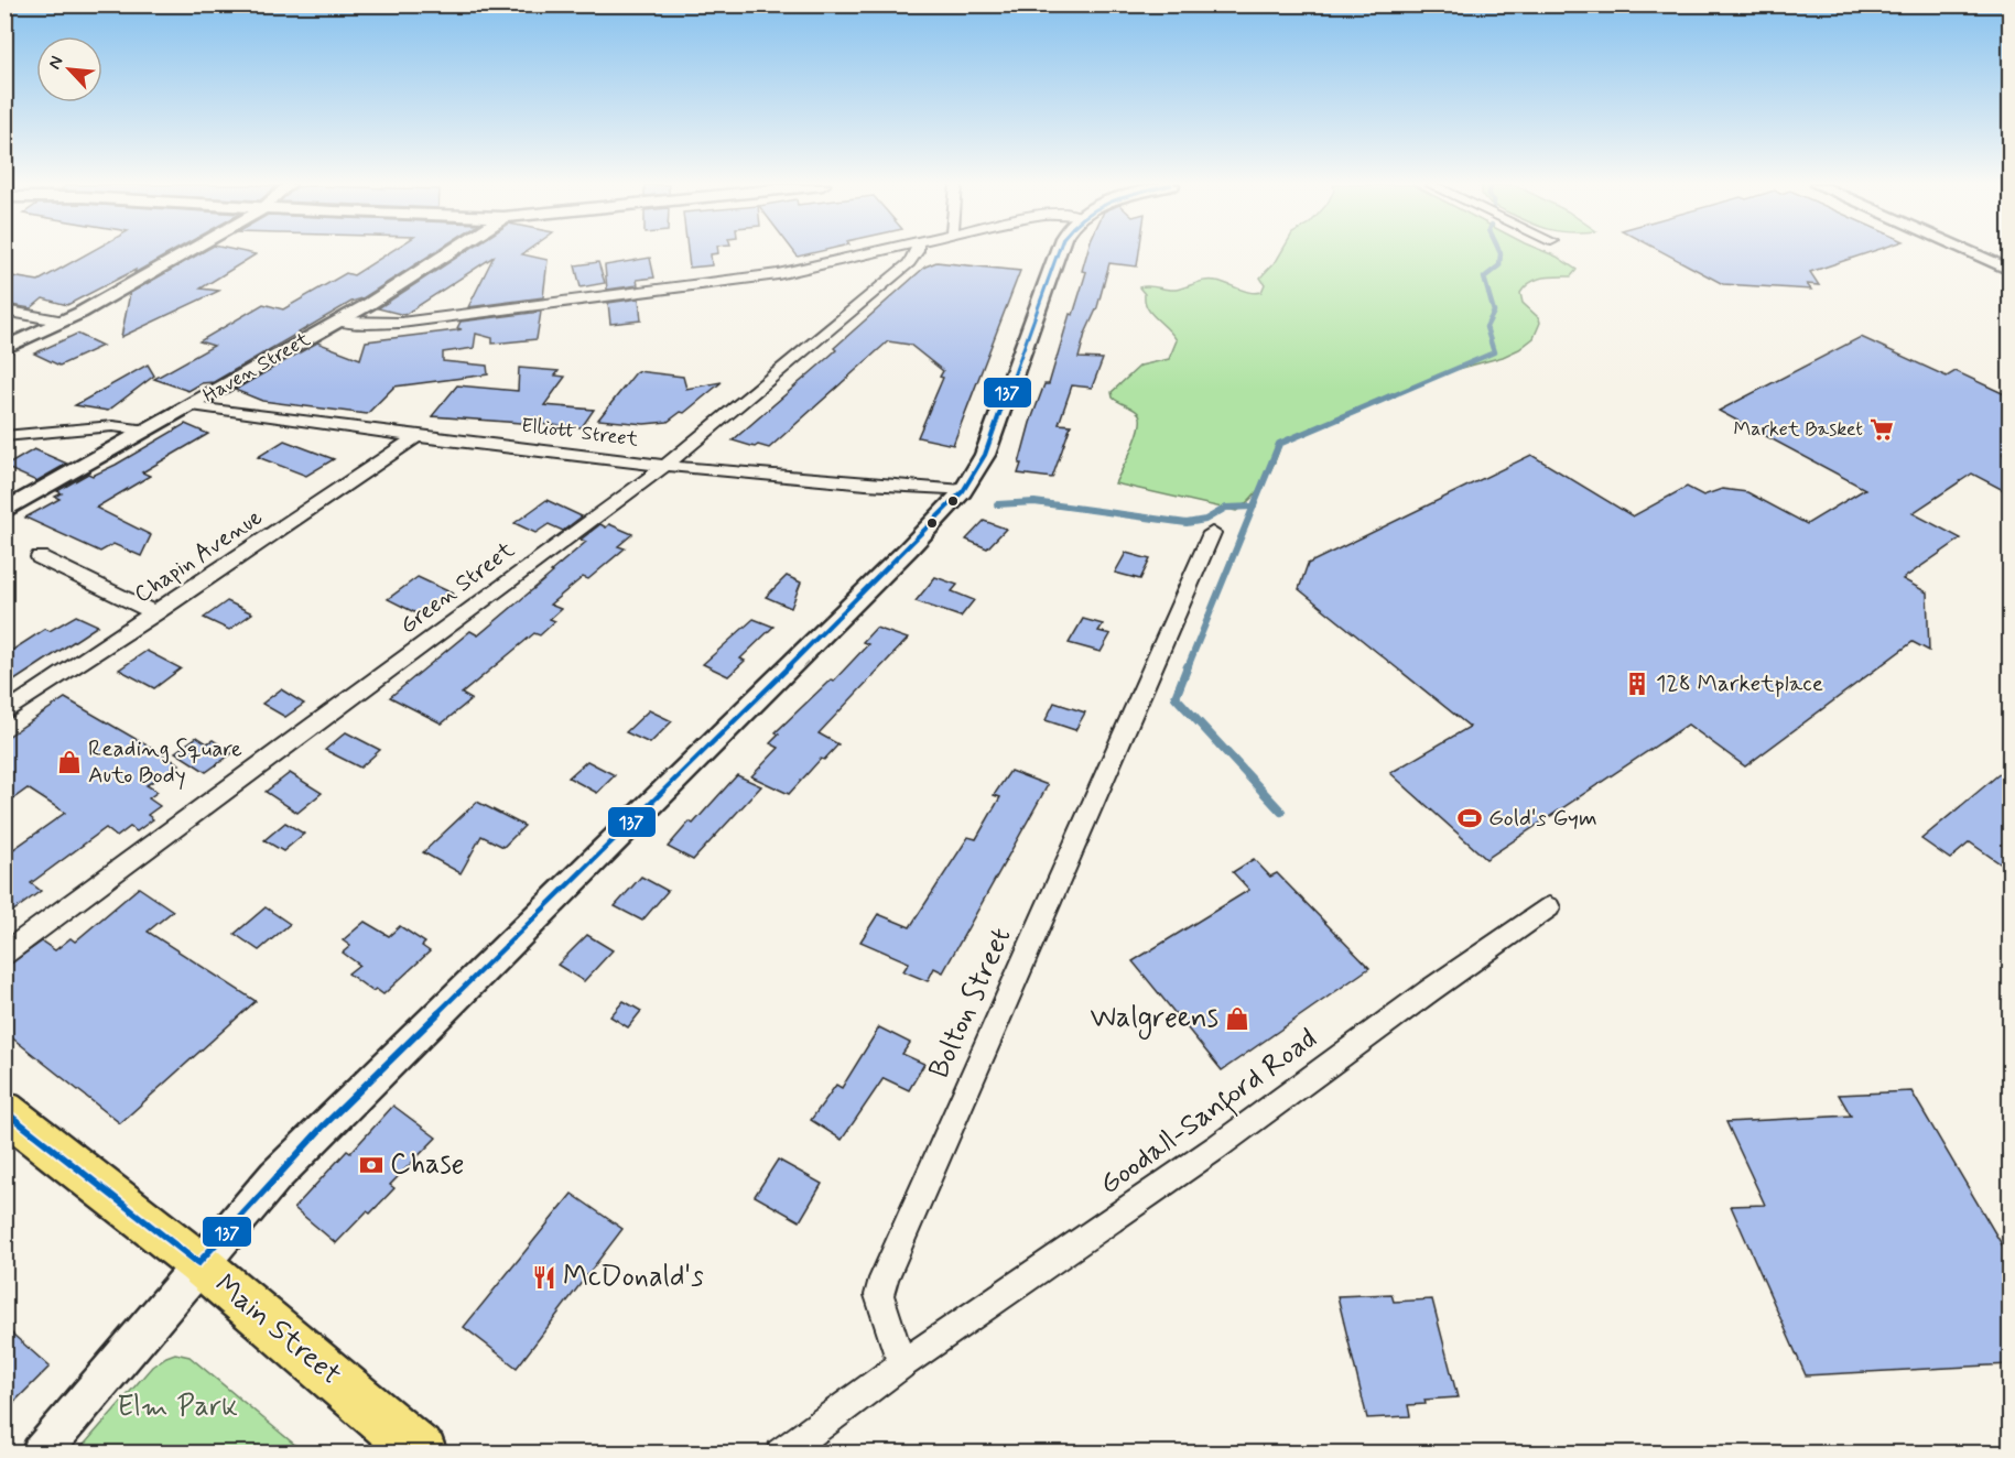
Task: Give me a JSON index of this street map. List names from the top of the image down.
{
  "streets": {
    "main road": ["Main Street"],
    "street": [
      "Haven Street",
      "Elliott Street",
      "Chapin Avenue",
      "Green Street",
      "Bolton Street",
      "Goodall-Sanford Road"
    ]
  },
  "crossings": [
    ["Haven Street", "Elliott Street"],
    ["Elliott Street", "Chapin Avenue"],
    ["Elliott Street", "Green Street"],
    ["Bolton Street", "Goodall-Sanford Road"]
  ],
  "parks": ["Elm Park"],
  "places": {
    "supermarket": ["Market Basket"],
    "building": ["128 Marketplace"],
    "shop": ["Reading Square Auto Body", "Walgreens"],
    "sports": ["Gold's Gym"],
    "bank": ["Chase"],
    "restaurant": ["McDonald's"]
  },
  "lines": ["transit line 137"],
  "north": "top left"
}
